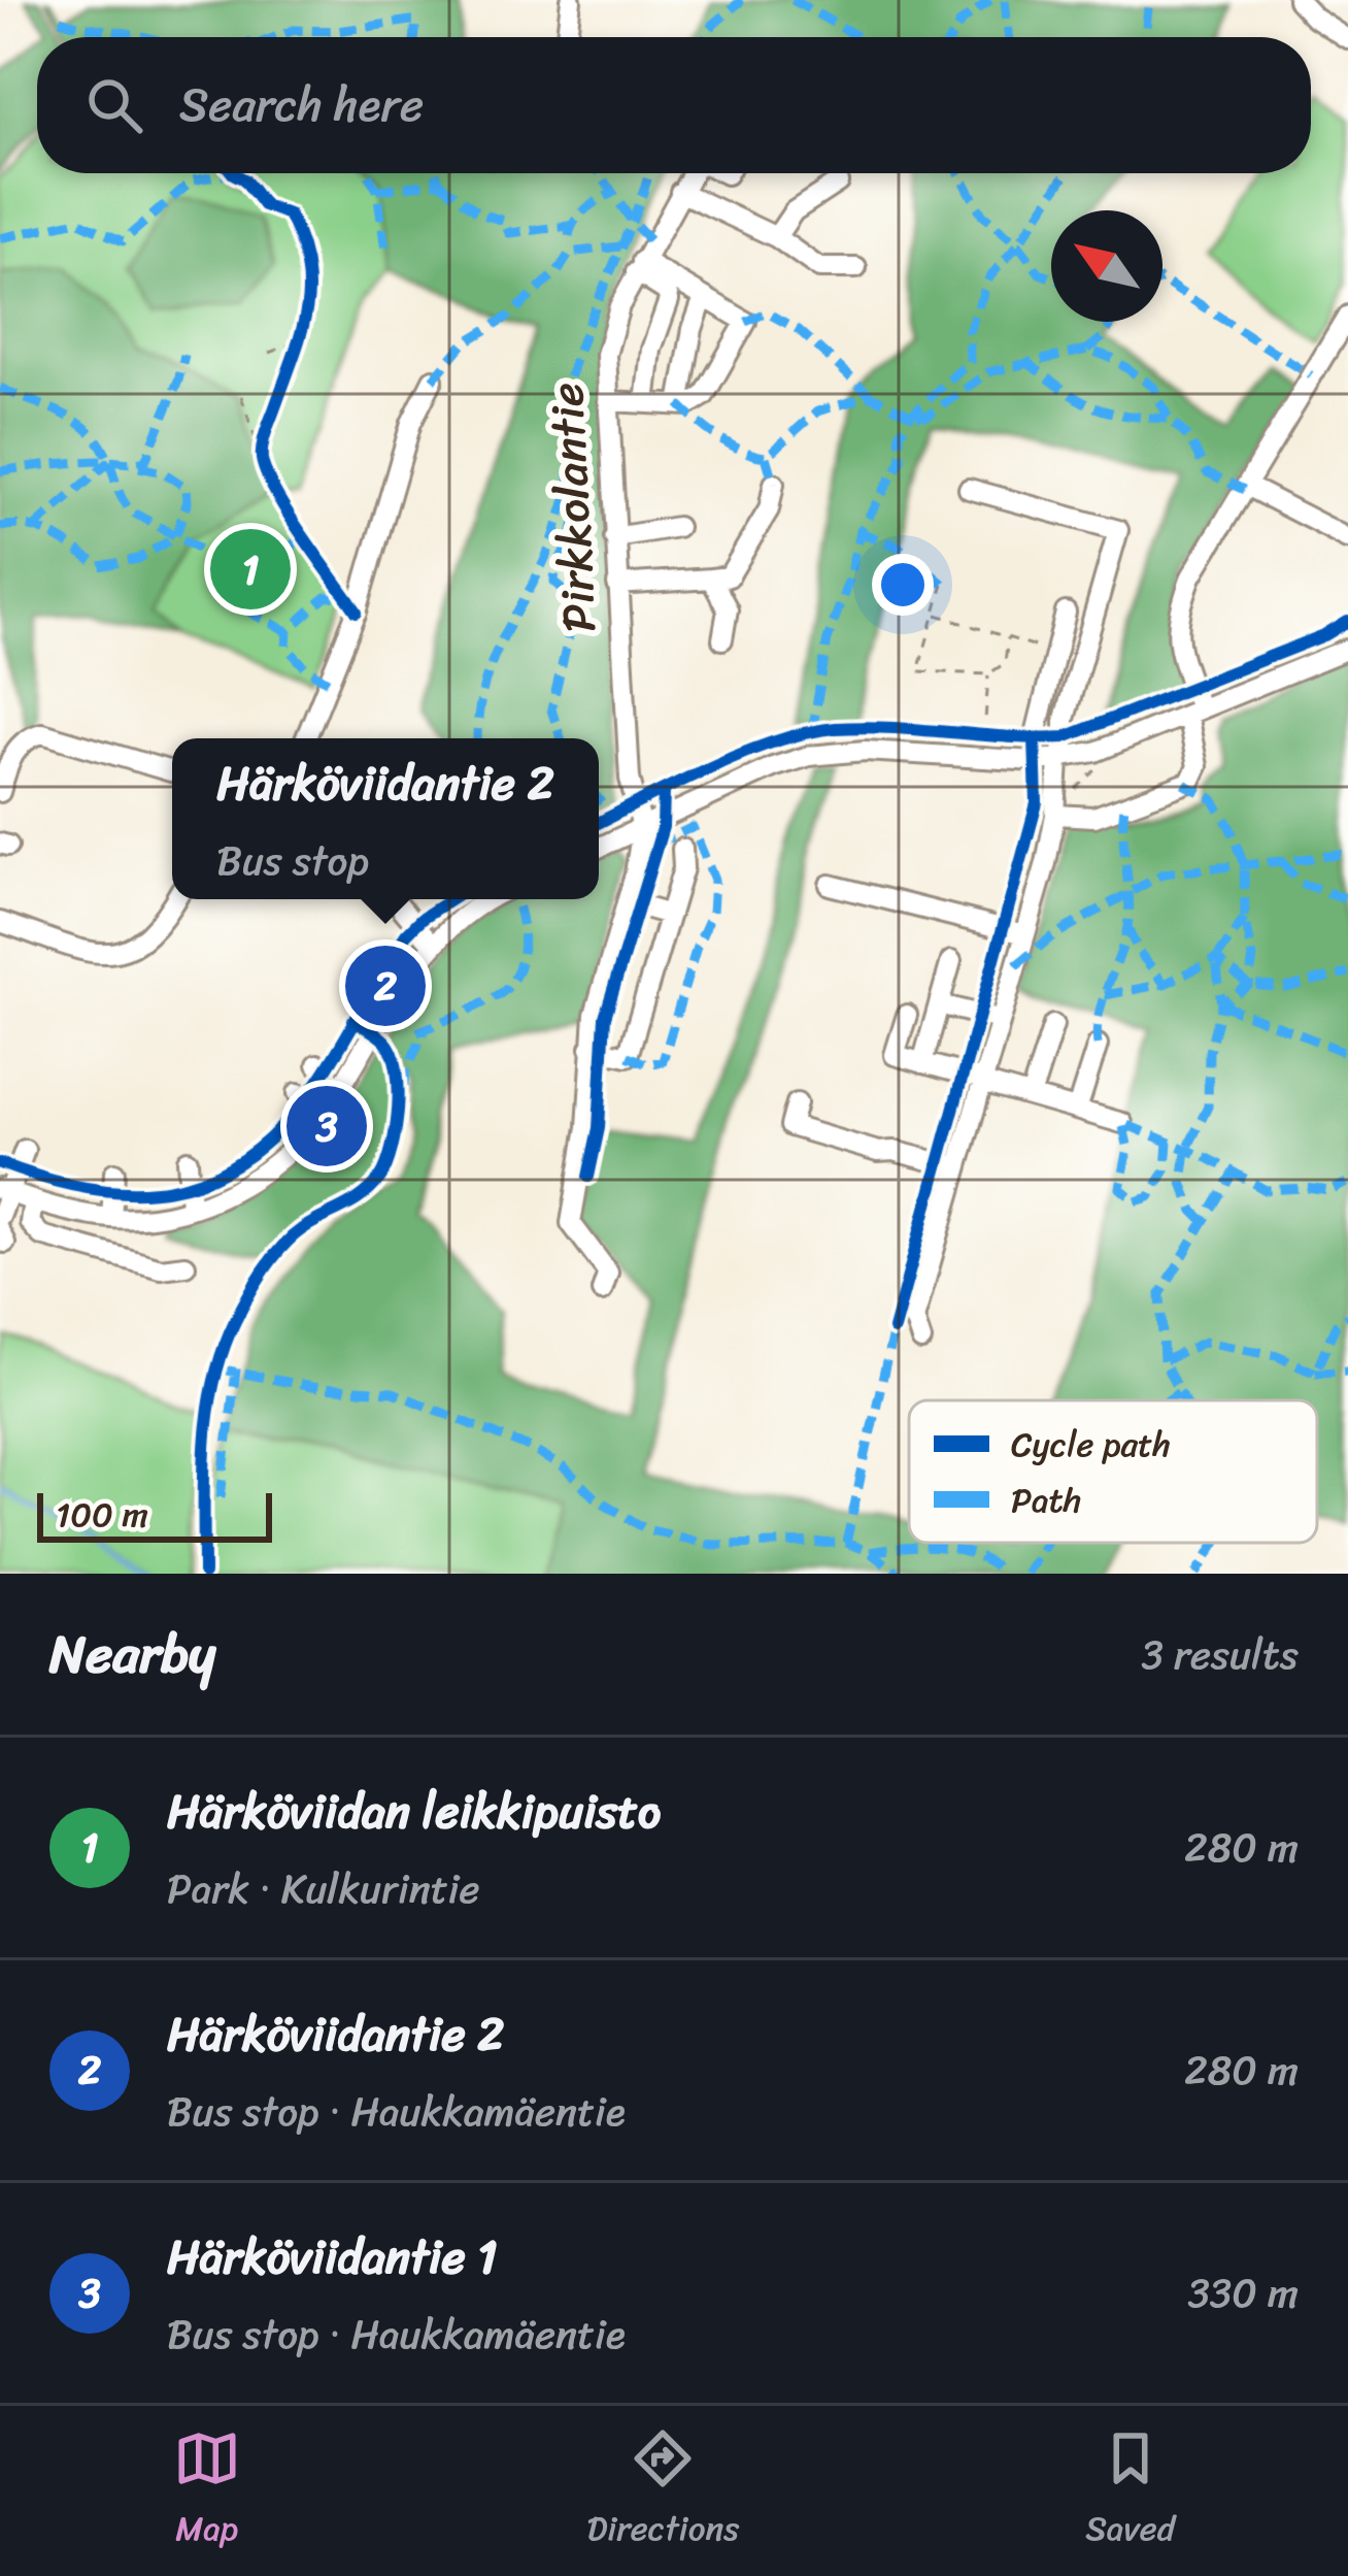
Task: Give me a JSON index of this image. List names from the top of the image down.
{
  "streets": {
    "street": ["Pirkkolantie"]
  },
  "legend": ["Cycle path", "Path"],
  "scale_bar": "100 m",
  "north": "top left",
  "page": {
    "search": "Search here",
    "pins": ["1", "2", "3"],
    "popup": ["Härköviidantie 2", "Bus stop"],
    "scale": "100 m",
    "heading": ["Nearby", "3 results"],
    "list": [
      {
        "mark": "1",
        "name": "Härköviidan leikkipuisto",
        "note": "Park · Kulkurintie",
        "value": "280 m"
      },
      {
        "mark": "2",
        "name": "Härköviidantie 2",
        "note": "Bus stop · Haukkamäentie",
        "value": "280 m"
      },
      {
        "mark": "3",
        "name": "Härköviidantie 1",
        "note": "Bus stop · Haukkamäentie",
        "value": "330 m"
      }
    ],
    "nav": ["Map", "Directions", "Saved"]
  }
}
